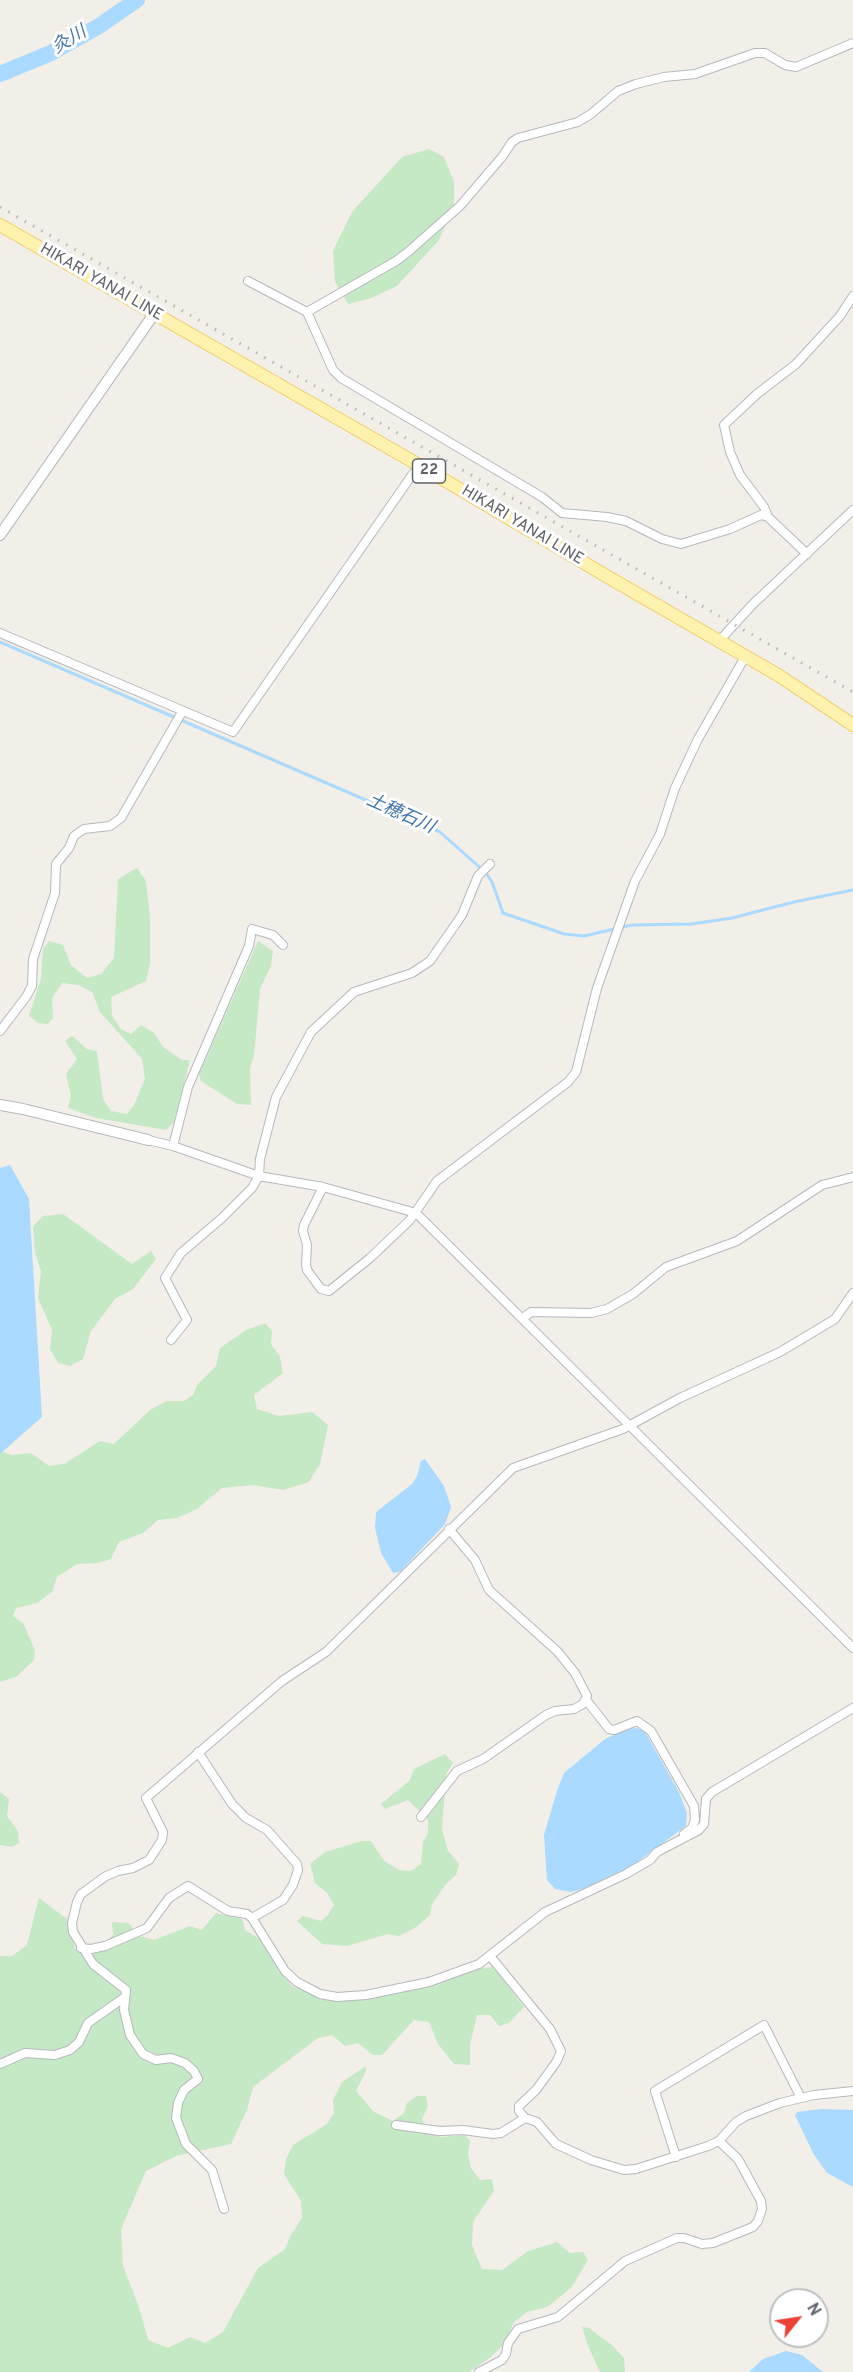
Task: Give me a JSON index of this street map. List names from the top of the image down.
{
  "streets": {
    "main road": ["HIKARI YANAI LINE", "22"]
  },
  "water": ["灸川", "土穂石川"],
  "north": "top right"
}
